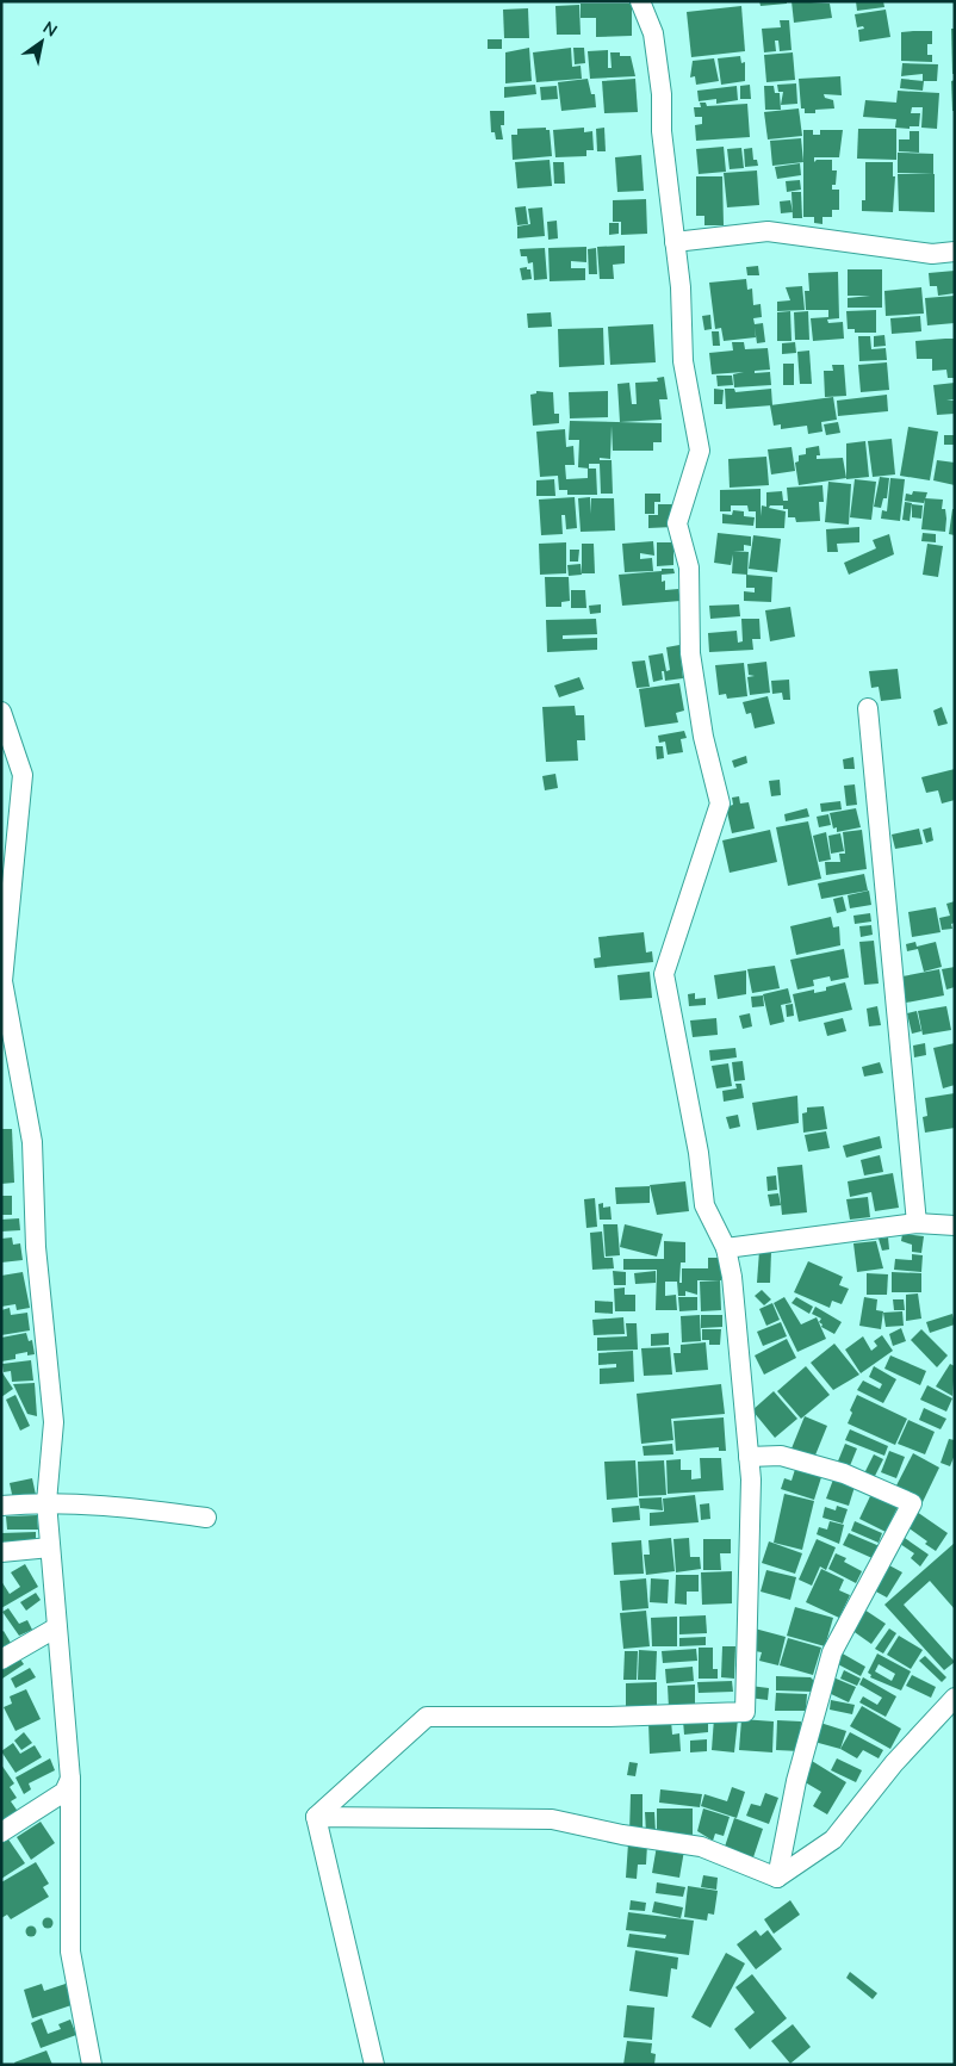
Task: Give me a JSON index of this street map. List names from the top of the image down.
{
  "north": "top right"
}
